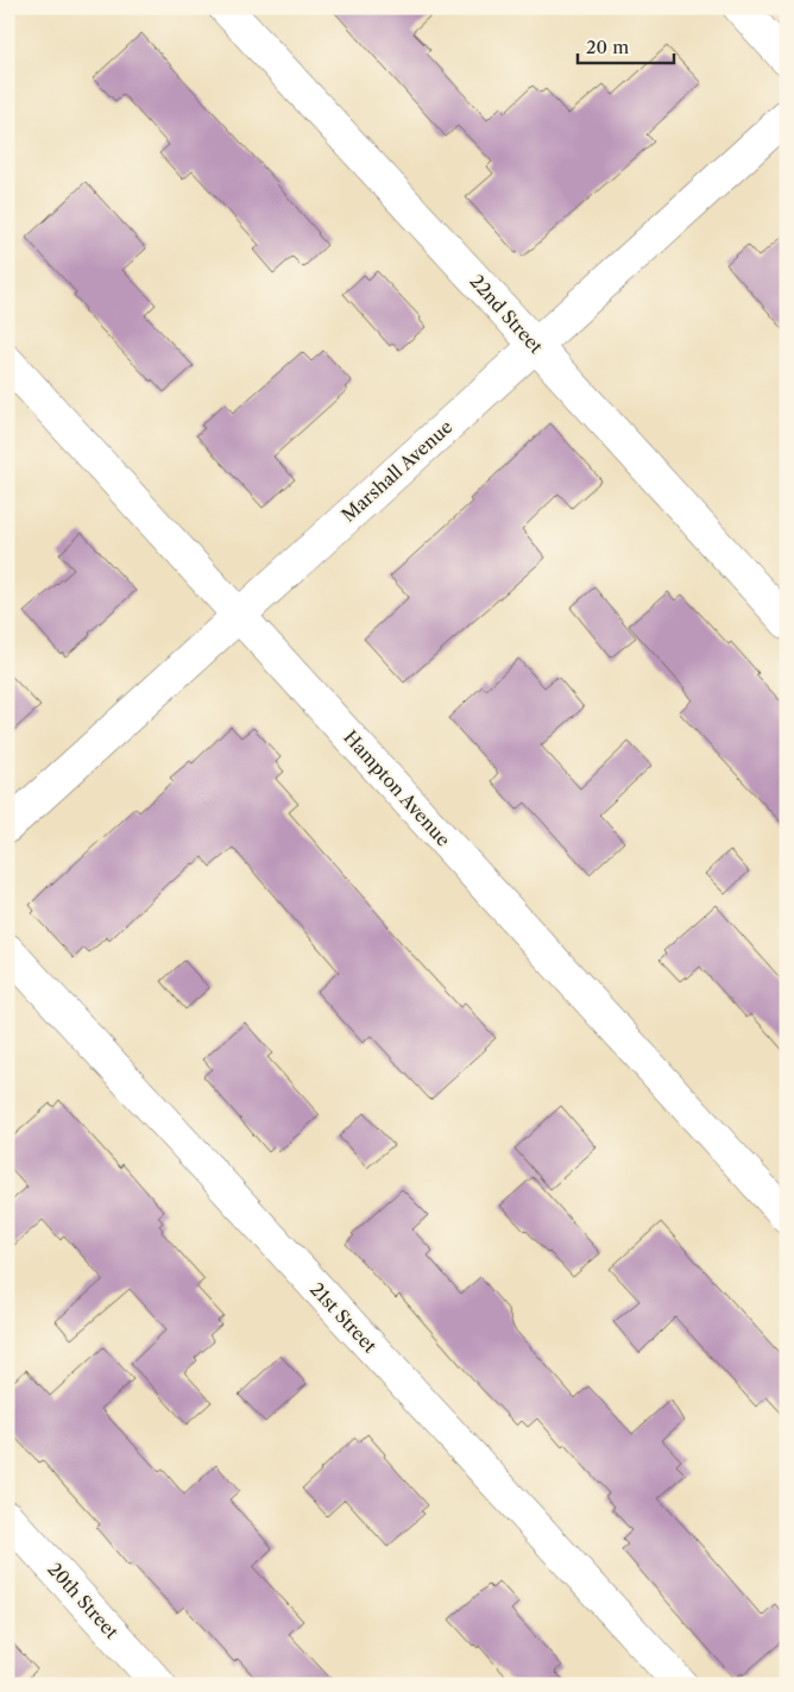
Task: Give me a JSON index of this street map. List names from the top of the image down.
{
  "streets": {
    "street": [
      "22nd Street",
      "Marshall Avenue",
      "Hampton Avenue",
      "21st Street",
      "20th Street"
    ]
  },
  "crossings": [
    ["22nd Street", "Marshall Avenue"],
    ["Marshall Avenue", "Hampton Avenue"]
  ],
  "scale_bar": "20 m"
}
